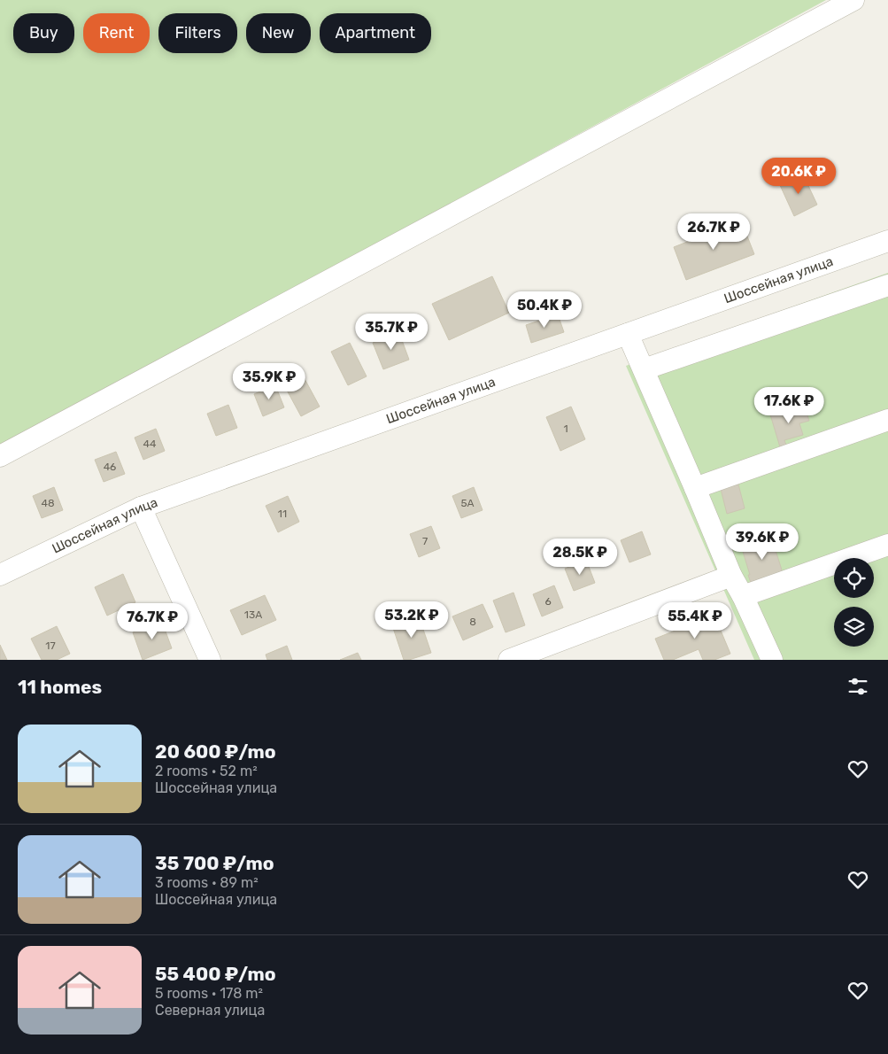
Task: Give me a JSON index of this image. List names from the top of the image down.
{
  "streets": {
    "street": ["Шоссейная улица"]
  },
  "house_numbers": [
    "1",
    "44",
    "46",
    "48",
    "5А",
    "11",
    "7",
    "6",
    "13А",
    "8",
    "17"
  ],
  "page": {
    "chip": [
      "Buy",
      "Rent",
      "Filters",
      "New",
      "Apartment"
    ],
    "price": [
      "20.6K ₽",
      "26.7K ₽",
      "50.4K ₽",
      "35.7K ₽",
      "35.9K ₽",
      "17.6K ₽",
      "39.6K ₽",
      "28.5K ₽",
      "53.2K ₽",
      "55.4K ₽",
      "76.7K ₽"
    ],
    "heading": "11 homes",
    "list": [
      {
        "name": "20 600 ₽/mo",
        "note": "2 rooms · 52 m² · Шоссейная улица"
      },
      {
        "name": "35 700 ₽/mo",
        "note": "3 rooms · 89 m² · Шоссейная улица"
      },
      {
        "name": "55 400 ₽/mo",
        "note": "5 rooms · 178 m² · Северная улица"
      }
    ]
  }
}
